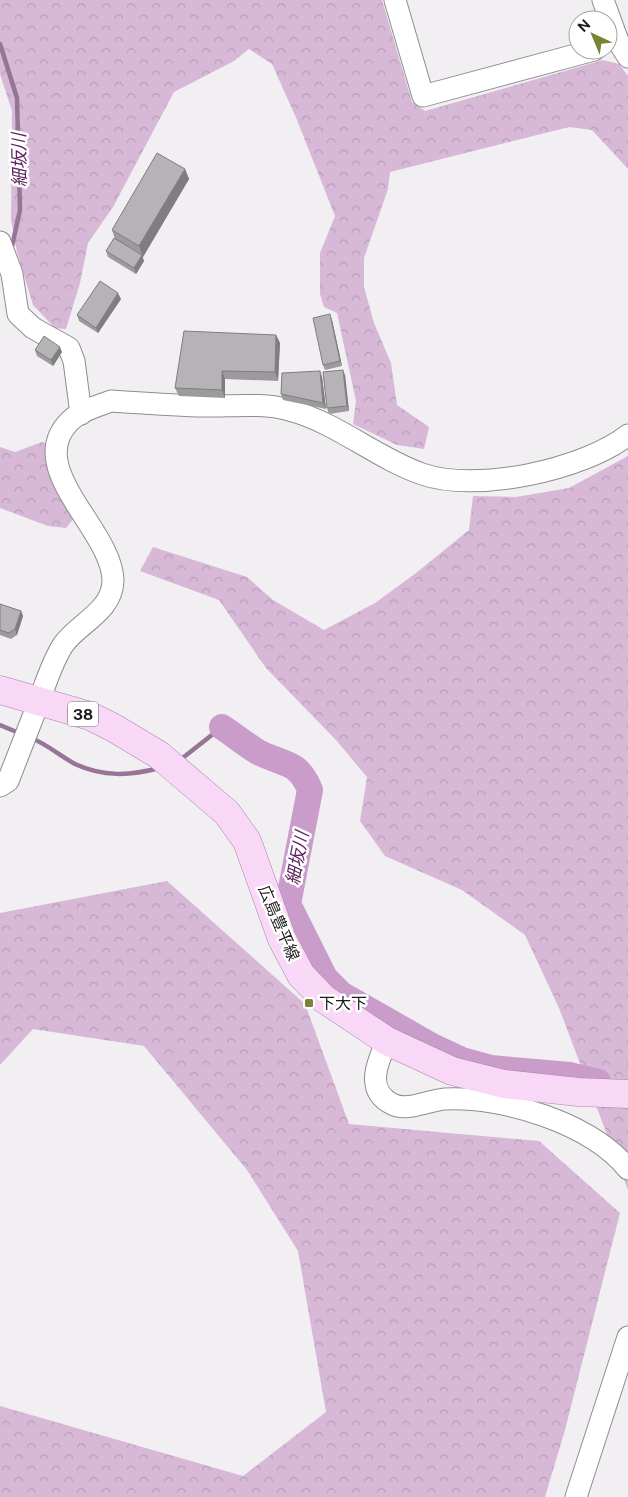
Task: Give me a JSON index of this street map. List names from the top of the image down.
{
  "streets": {
    "main road": ["38", "広島豊平線"]
  },
  "water": ["細坂川"],
  "places": {
    "transit": ["下大下"]
  },
  "north": "top left"
}
